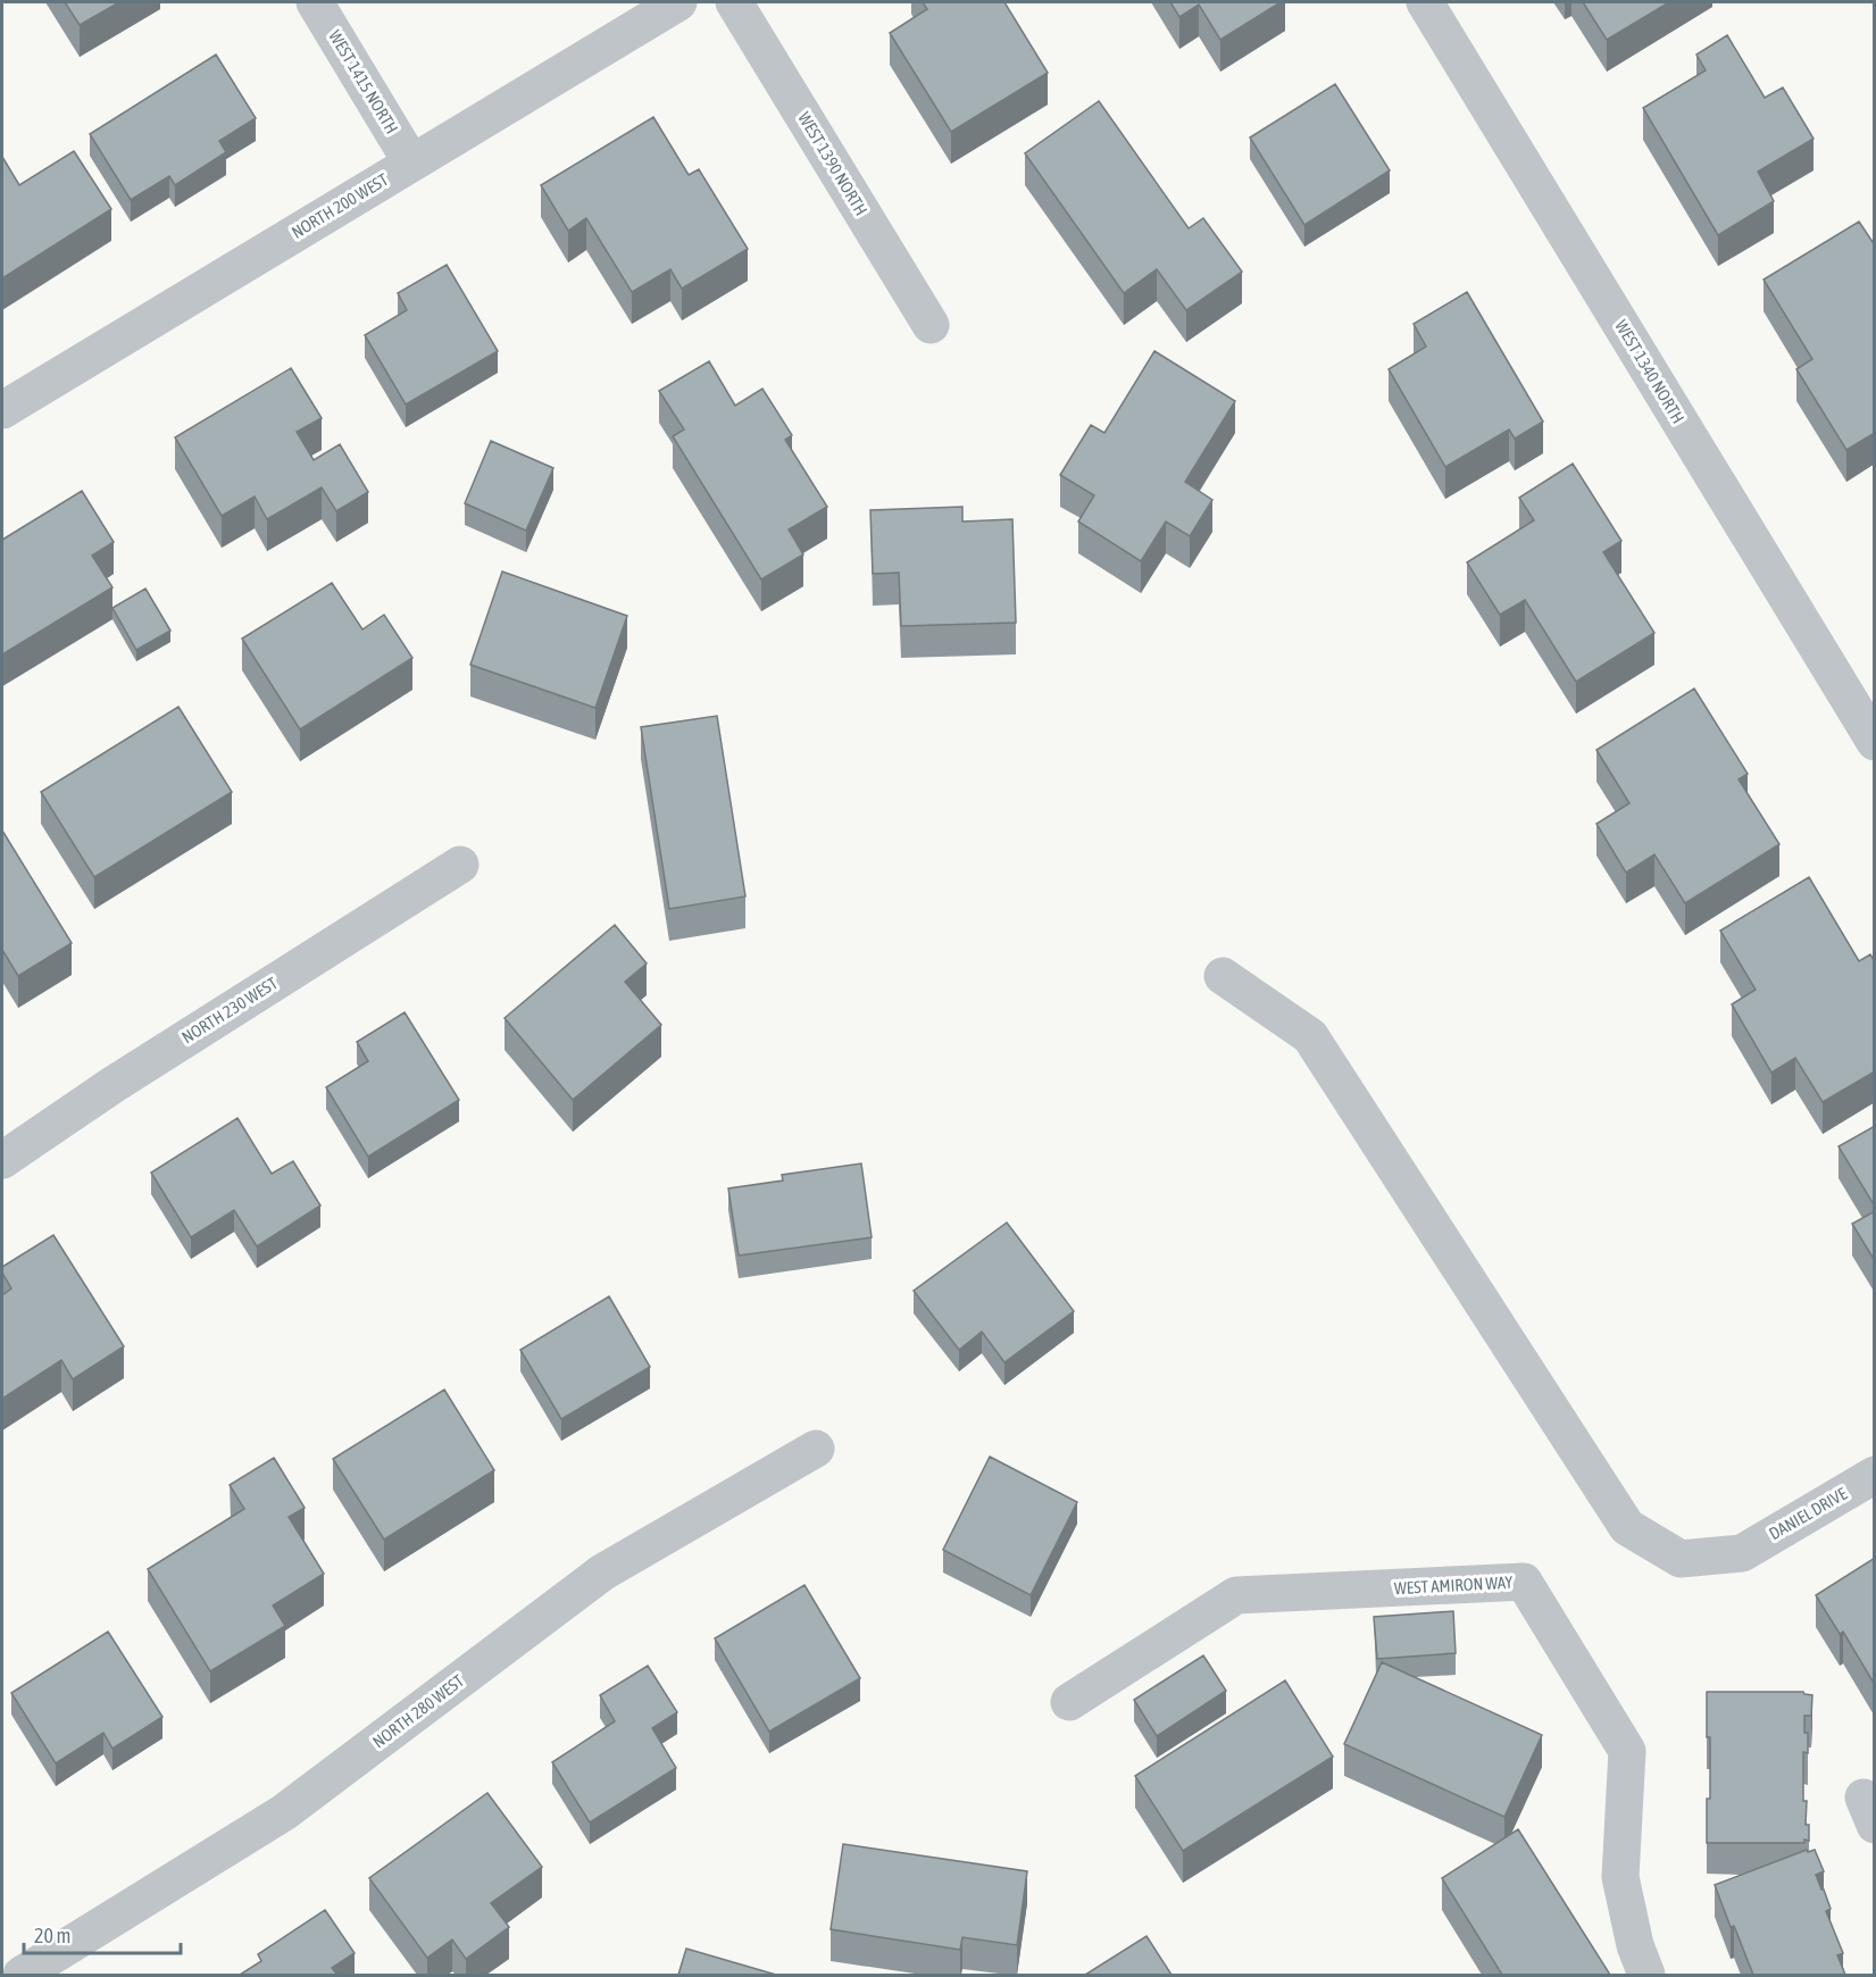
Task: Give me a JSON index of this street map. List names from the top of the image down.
{
  "streets": {
    "street": [
      "WEST 1415 NORTH",
      "WEST 1390 NORTH",
      "NORTH 200 WEST",
      "WEST 1340 NORTH",
      "NORTH 230 WEST",
      "DANIEL DRIVE",
      "WEST AMIRON WAY",
      "NORTH 280 WEST"
    ]
  },
  "crossings": [
    ["WEST 1415 NORTH", "NORTH 200 WEST"]
  ],
  "scale_bar": "20 m"
}
